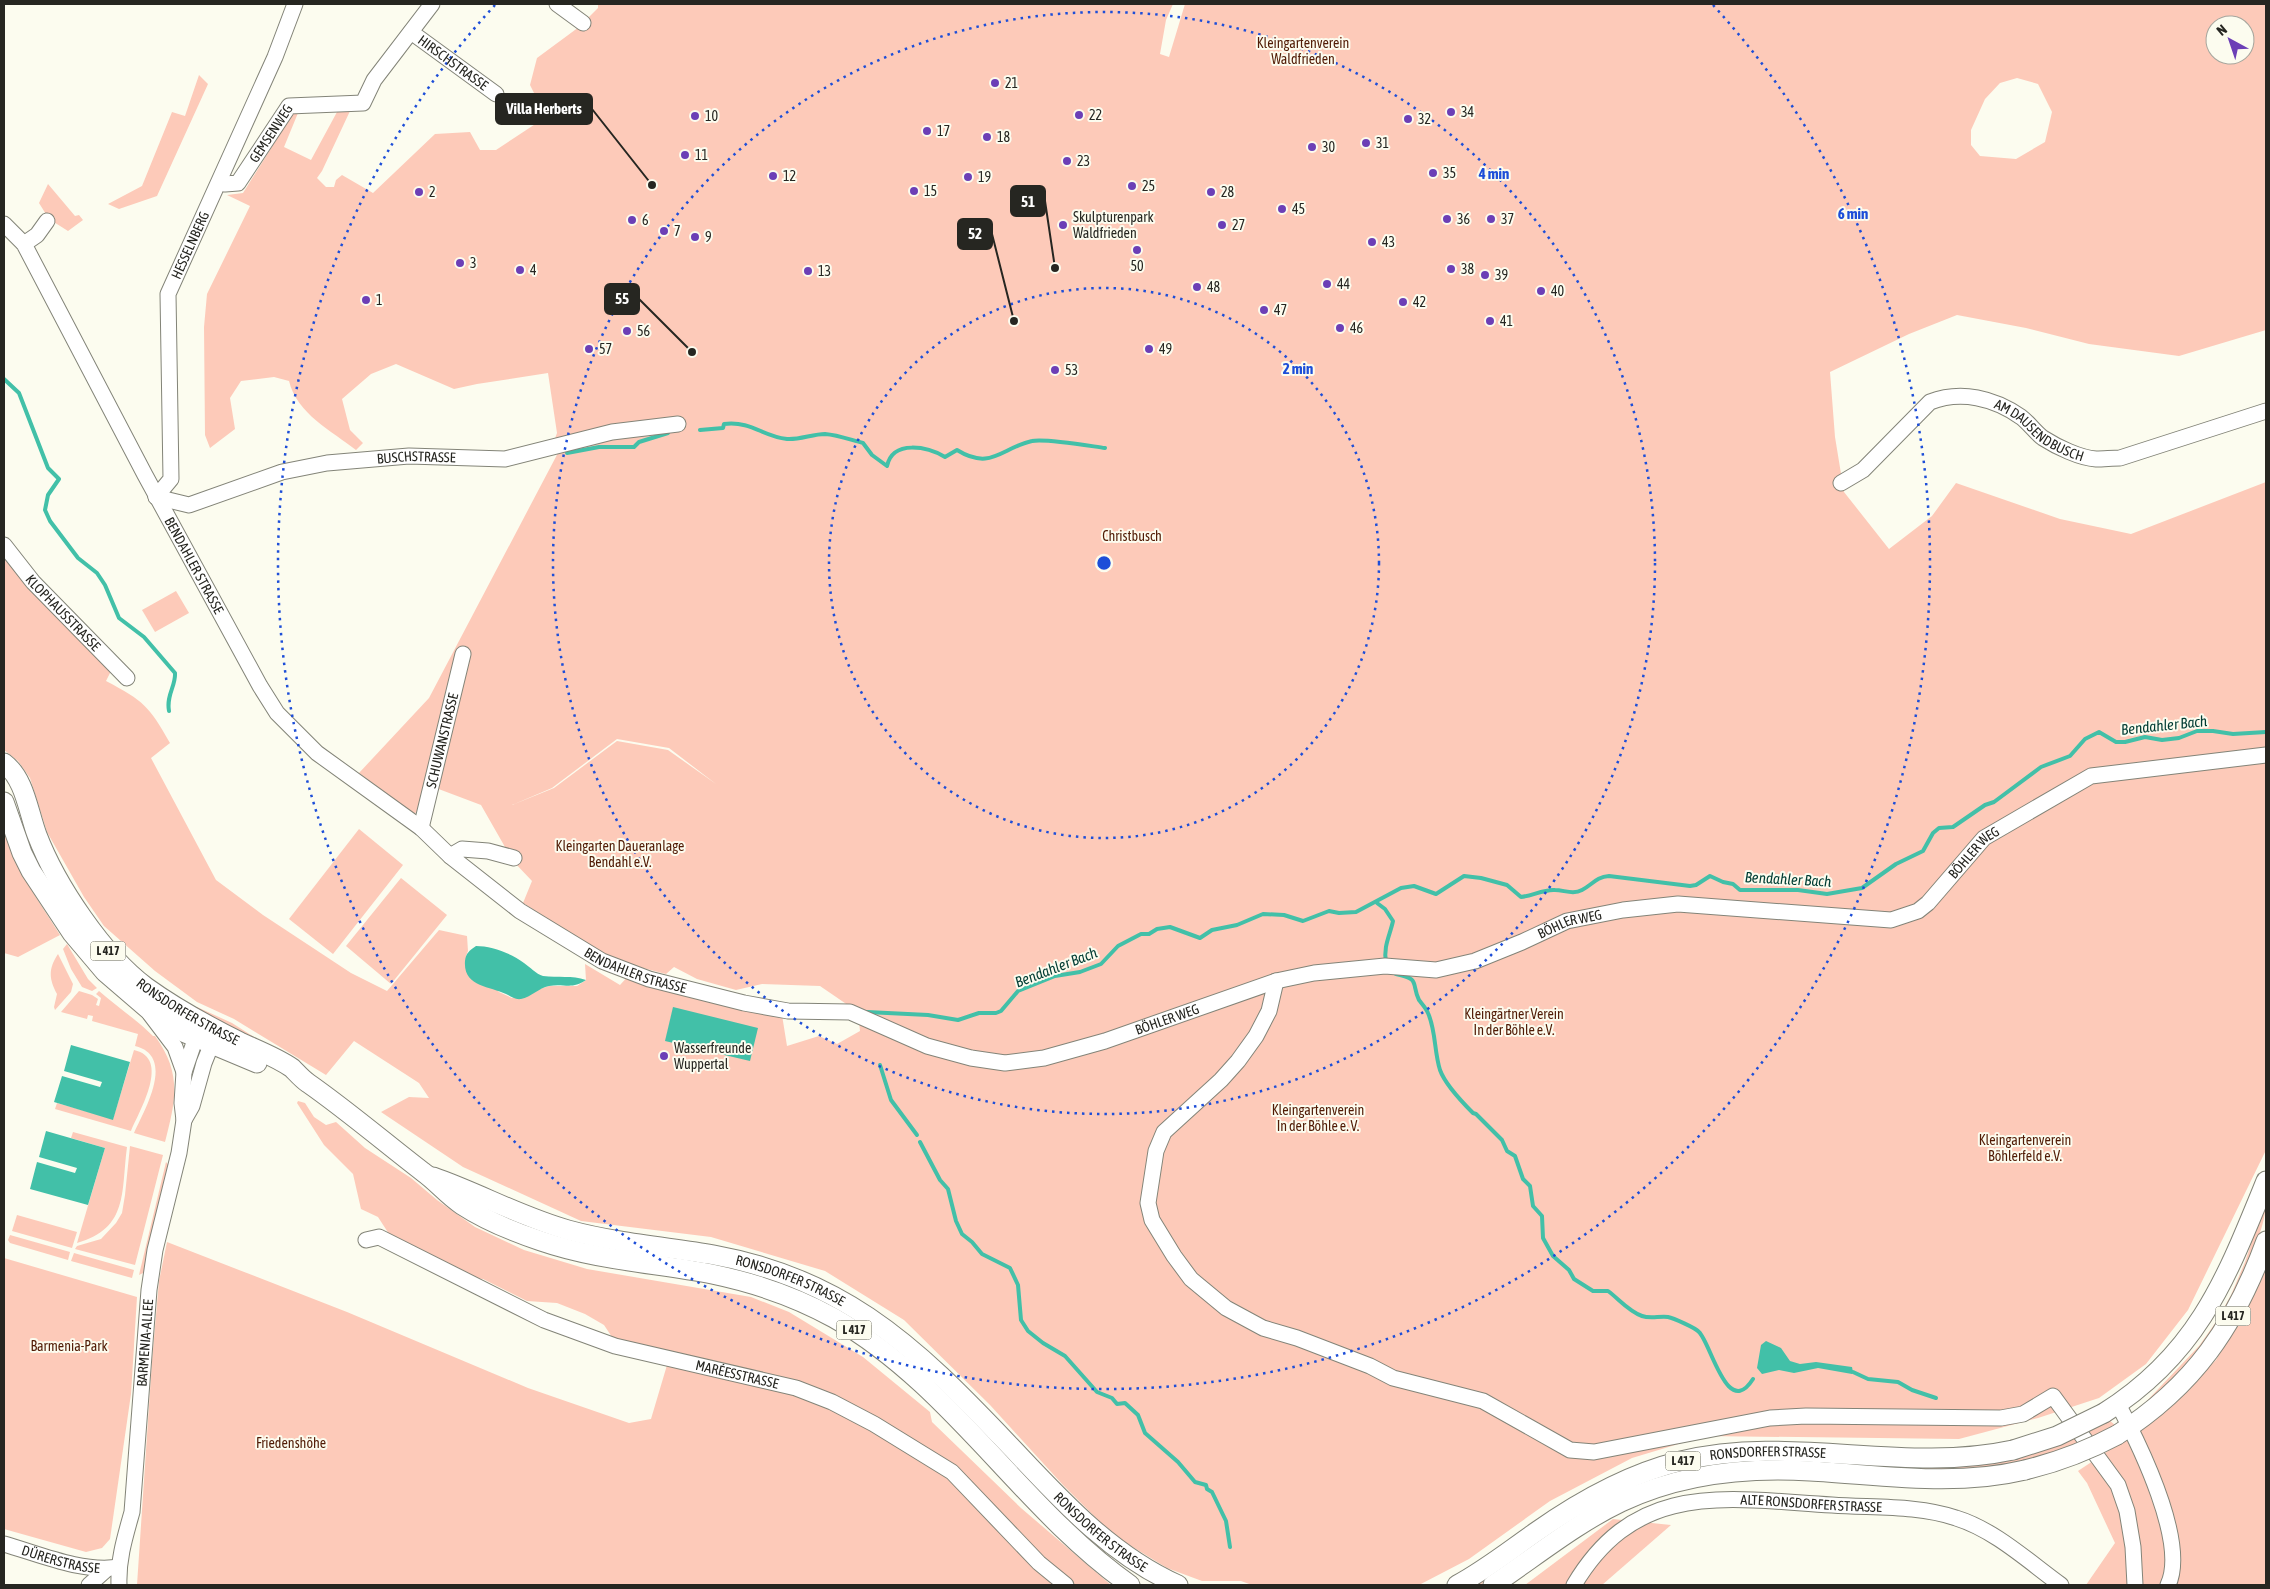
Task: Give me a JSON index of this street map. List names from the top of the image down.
{
  "streets": {
    "main road": ["L 417", "RONSDORFER STRASSE"],
    "street": [
      "HIRSCHSTRASSE",
      "GEMSENWEG",
      "HESSELNBERG",
      "AM DAUSENDBUSCH",
      "BUSCHSTRASSE",
      "BENDAHLER STRASSE",
      "KLOPHAUSSTRASSE",
      "SCHUWANSTRASSE",
      "BÖHLER WEG",
      "BARMENIA-ALLEE",
      "MARÉESSTRASSE",
      "ALTE RONSDORFER STRASSE",
      "DÜRERSTRASSE"
    ]
  },
  "crossings": [
    ["HIRSCHSTRASSE", "GEMSENWEG"],
    ["GEMSENWEG", "HESSELNBERG"],
    ["HESSELNBERG", "BUSCHSTRASSE"],
    ["HESSELNBERG", "BENDAHLER STRASSE"],
    ["BUSCHSTRASSE", "BENDAHLER STRASSE"],
    ["BENDAHLER STRASSE", "SCHUWANSTRASSE"],
    ["BENDAHLER STRASSE", "BÖHLER WEG"],
    ["L 417", "RONSDORFER STRASSE"],
    ["RONSDORFER STRASSE", "BARMENIA-ALLEE"],
    ["BARMENIA-ALLEE", "DÜRERSTRASSE"]
  ],
  "water": ["Bendahler Bach"],
  "parks": [
    "Kleingartenverein Waldfrieden",
    "Christbusch",
    "Kleingarten Daueranlage Bendahl e.V.",
    "Kleingärtner Verein In der Böhle e.V.",
    "Kleingartenverein In der Böhle e. V.",
    "Kleingartenverein Böhlerfeld e.V.",
    "Barmenia-Park",
    "Friedenshöhe"
  ],
  "places": [
    "21",
    "34",
    "22",
    "10",
    "32",
    "17",
    "18",
    "31",
    "30",
    "11",
    "23",
    "35",
    "12",
    "19",
    "Villa Herberts",
    "25",
    "15",
    "2",
    "28",
    "45",
    "36",
    "37",
    "6",
    "Skulpturenpark Waldfrieden",
    "27",
    "7",
    "9",
    "43",
    "50",
    "3",
    "51",
    "38",
    "4",
    "13",
    "39",
    "44",
    "48",
    "40",
    "1",
    "42",
    "47",
    "52",
    "41",
    "46",
    "56",
    "57",
    "49",
    "55",
    "53",
    "Wasserfreunde Wuppertal"
  ],
  "north": "top left",
  "rings": ["4 min", "6 min", "2 min"]
}
